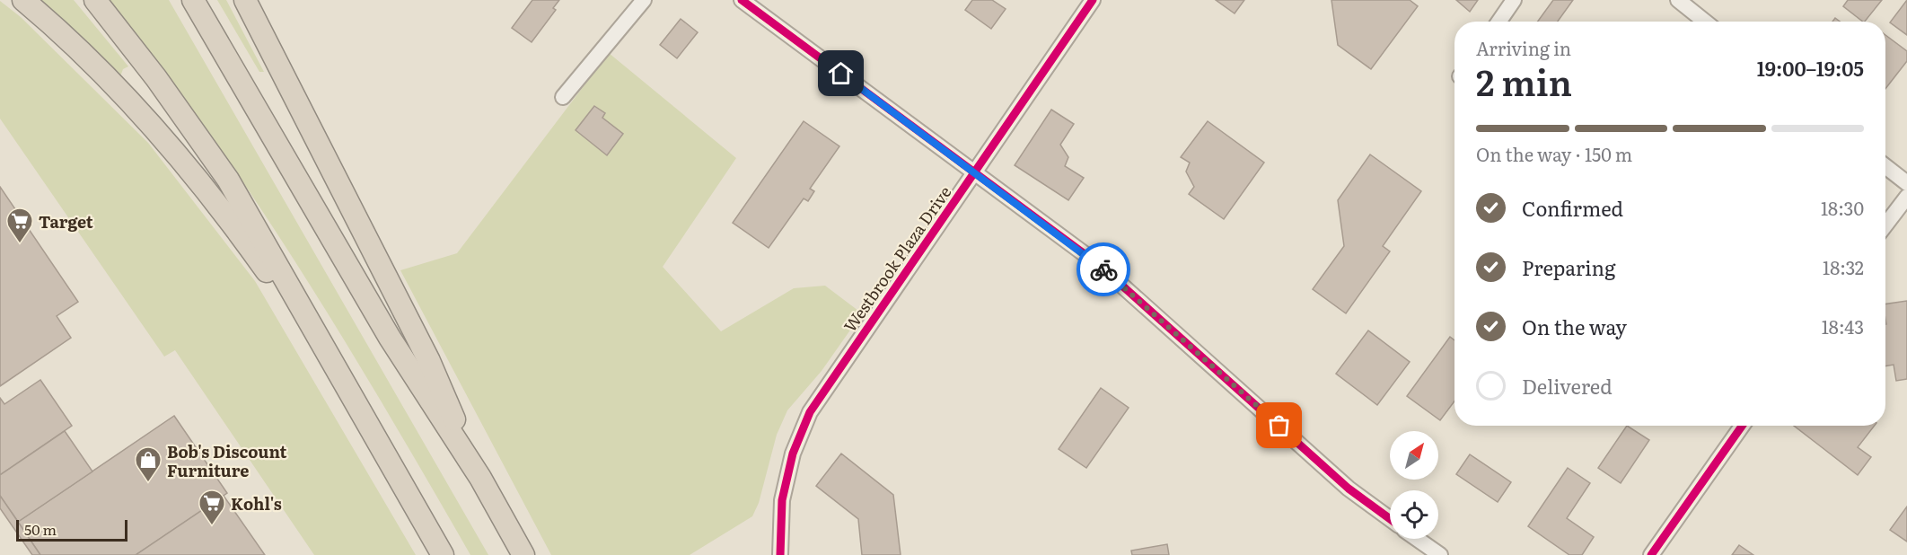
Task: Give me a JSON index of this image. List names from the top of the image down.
{
  "streets": {
    "street": ["Westbrook Plaza Drive"]
  },
  "places": {
    "supermarket": ["Target", "Kohl's"],
    "shop": ["Bob's Discount Furniture"]
  },
  "scale_bar": "50 m",
  "north": "top right",
  "page": {
    "heading": ["2 min", "Arriving in", "19:00–19:05"],
    "bar": "On the way · 150 m",
    "list": [
      ["Confirmed", "18:30"],
      ["Preparing", "18:32"],
      ["On the way", "18:43"],
      "Delivered"
    ],
    "scale": "50 m"
  }
}
